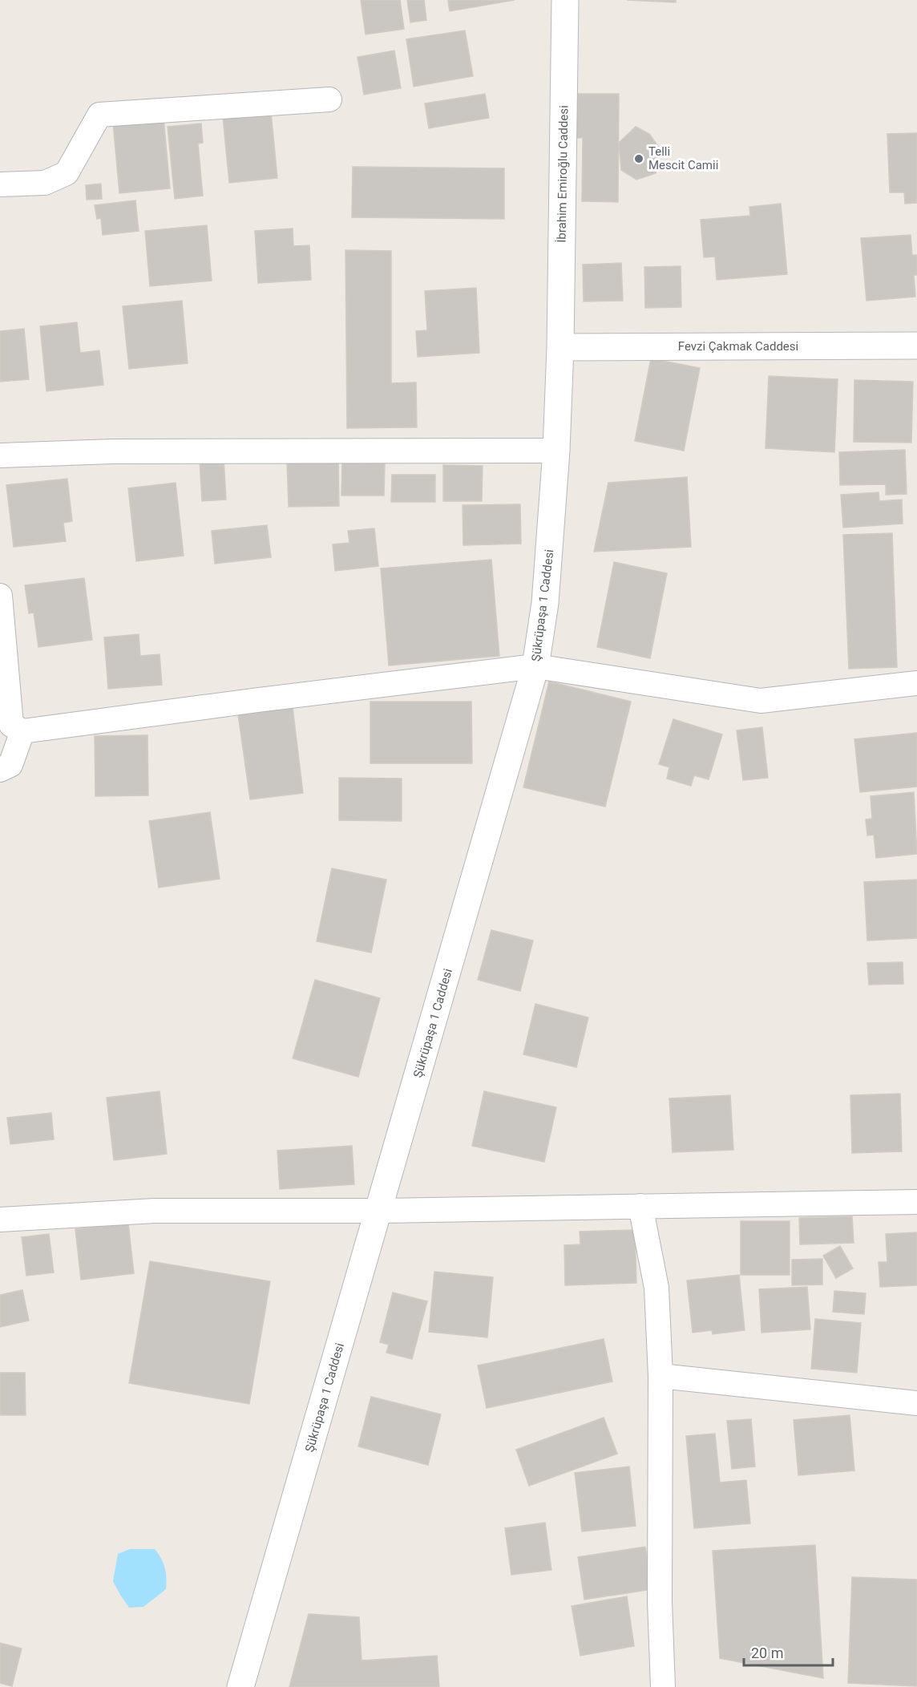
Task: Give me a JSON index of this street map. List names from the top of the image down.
{
  "streets": {
    "main road": ["İbrahim Emiroğlu Caddesi", "Fevzi Çakmak Caddesi", "Şükrüpaşa 1 Caddesi"]
  },
  "crossings": [
    ["İbrahim Emiroğlu Caddesi", "Fevzi Çakmak Caddesi"],
    ["İbrahim Emiroğlu Caddesi", "Şükrüpaşa 1 Caddesi"],
    ["Fevzi Çakmak Caddesi", "Şükrüpaşa 1 Caddesi"]
  ],
  "places": ["Telli Mescit Camii"],
  "scale_bar": "20 m"
}
